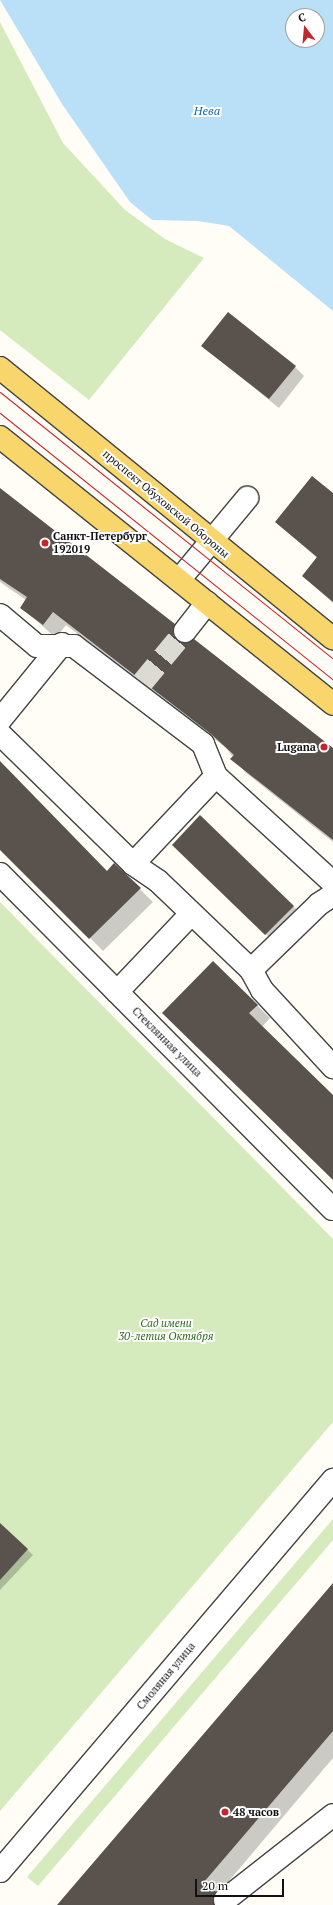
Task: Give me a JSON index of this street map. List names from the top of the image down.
{
  "streets": {
    "main road": ["проспект Обуховской Обороны"],
    "street": ["Стеклянная улица", "Смоляная улица"]
  },
  "water": ["Нева"],
  "parks": ["Сад имени 30-летия Октября"],
  "places": ["Санкт-Петербург 192019", "Lugana", "48 часов"],
  "scale_bar": "20 m",
  "north": "top"
}
